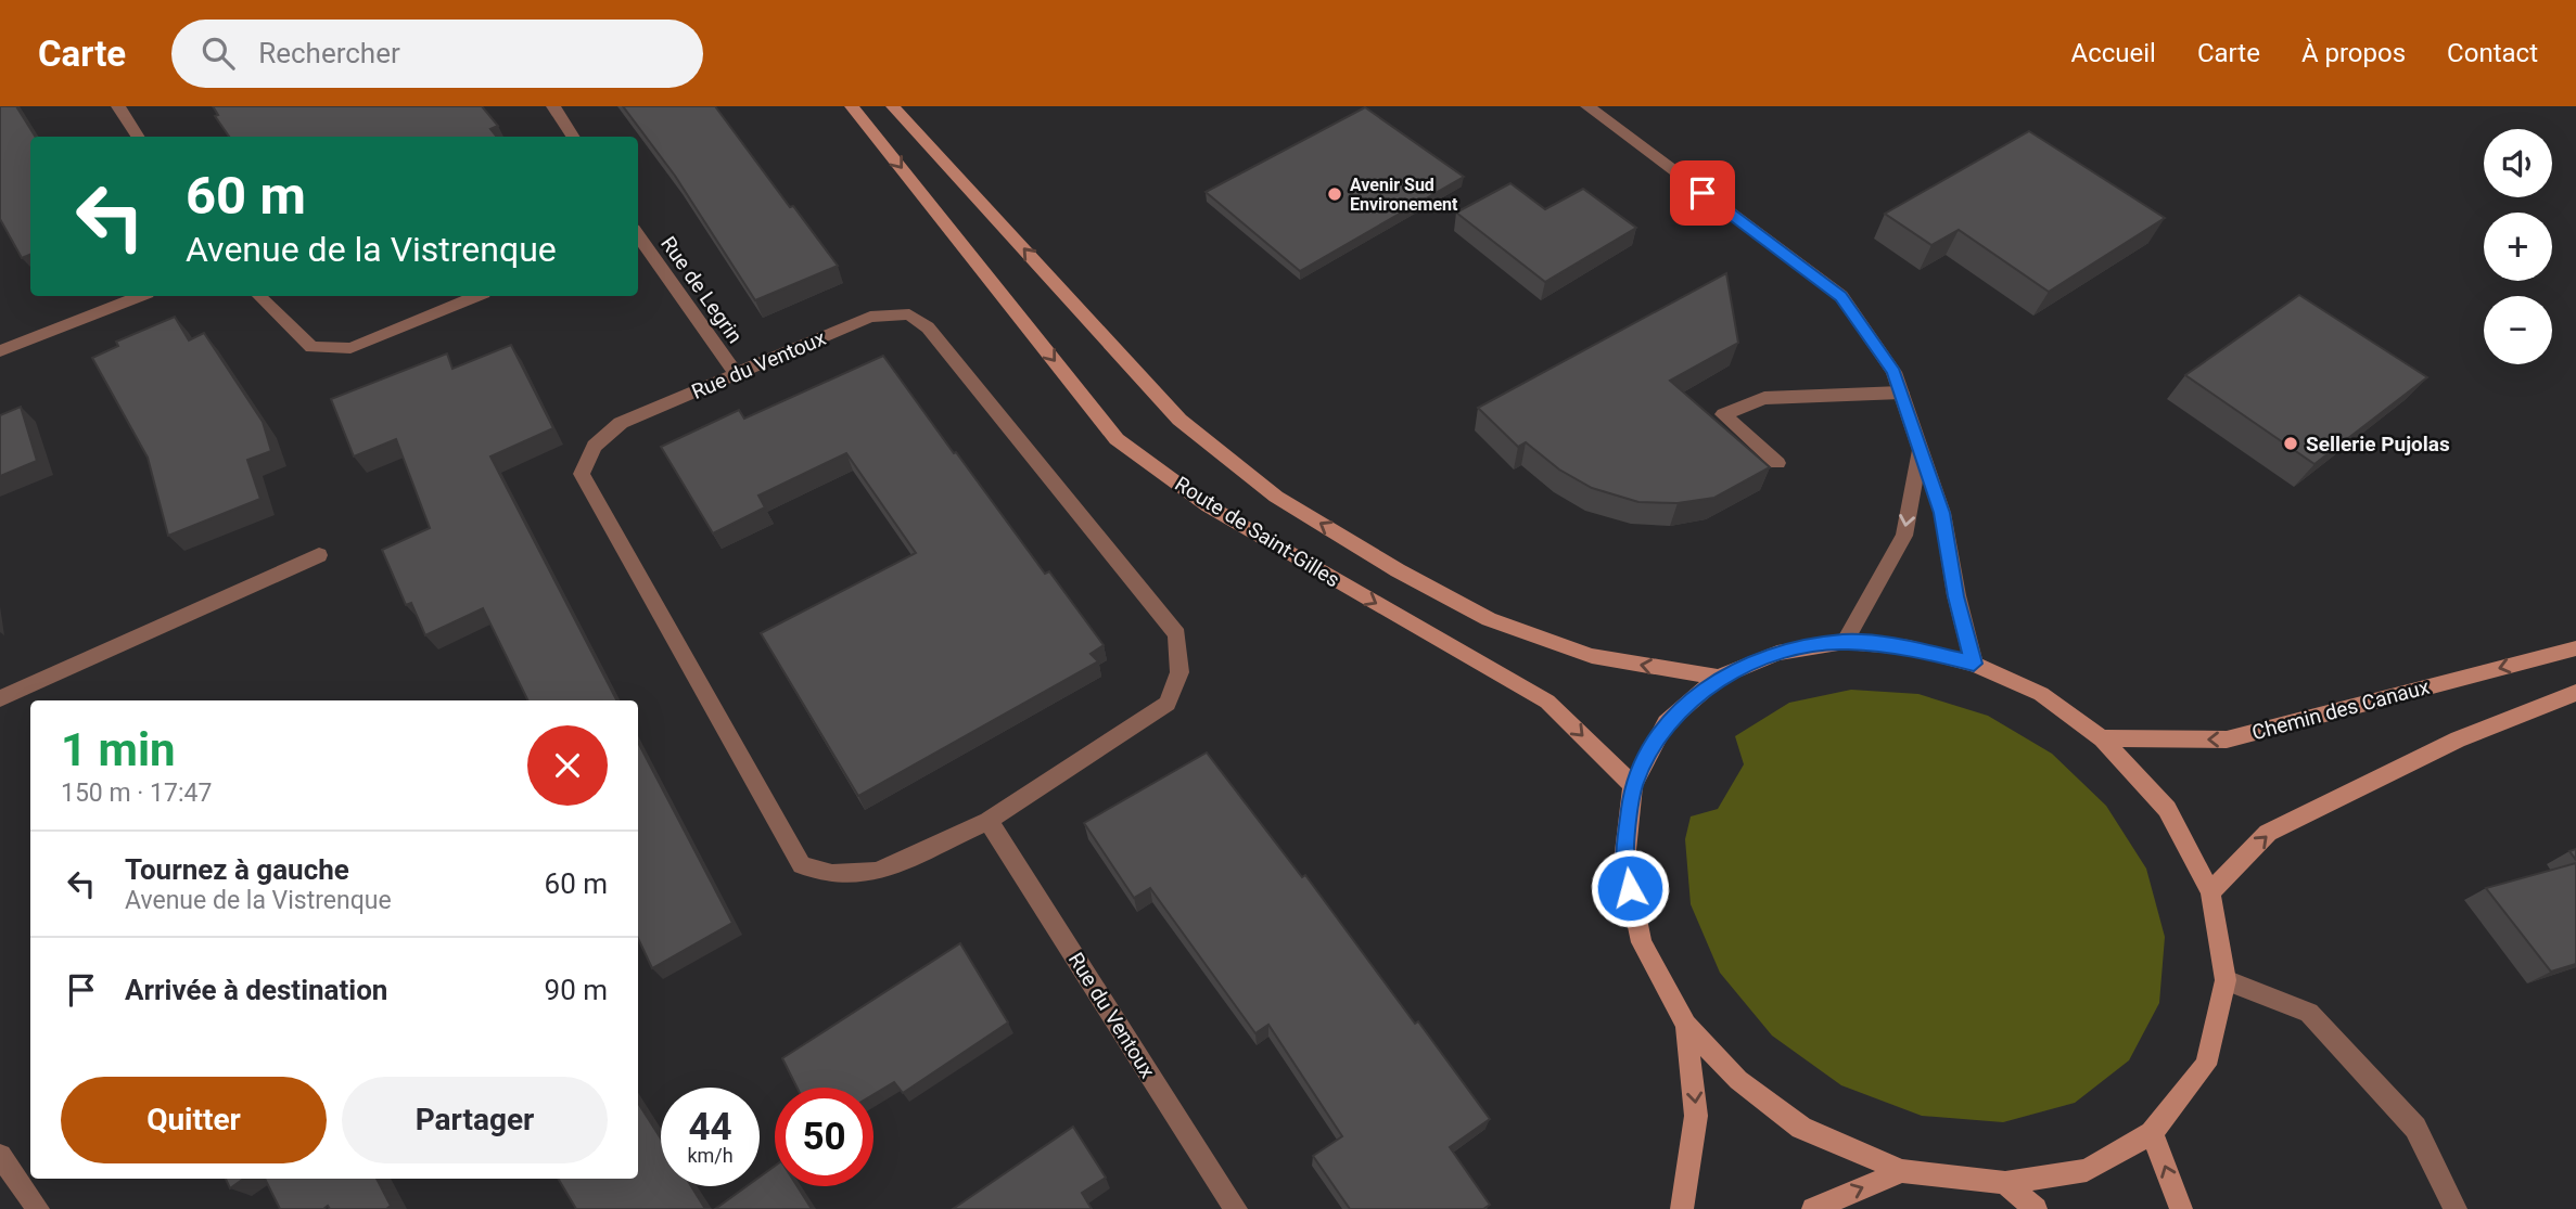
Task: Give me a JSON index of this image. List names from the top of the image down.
{
  "streets": {
    "main road": ["Route de Saint-Gilles", "Chemin des Canaux"],
    "street": ["Rue de Legrin", "Rue du Ventoux"]
  },
  "crossings": [
    ["Rue de Legrin", "Rue du Ventoux"]
  ],
  "places": ["Avenir Sud Environement", "Sellerie Pujolas"],
  "page": {
    "header": "Carte",
    "search": "Rechercher",
    "nav": [
      "Accueil",
      "Carte",
      "À propos",
      "Contact"
    ],
    "map_buttons": ["+", "−"],
    "turn": ["60 m", "Avenue de la Vistrenque"],
    "heading": ["1 min", "150 m · 17:47"],
    "list": [
      {
        "name": "Tournez à gauche",
        "note": "Avenue de la Vistrenque",
        "value": "60 m"
      },
      {
        "name": "Arrivée à destination",
        "value": "90 m"
      }
    ],
    "buttons": ["Quitter", "Partager"],
    "speed": "44 km/h",
    "limit": "50"
  }
}
